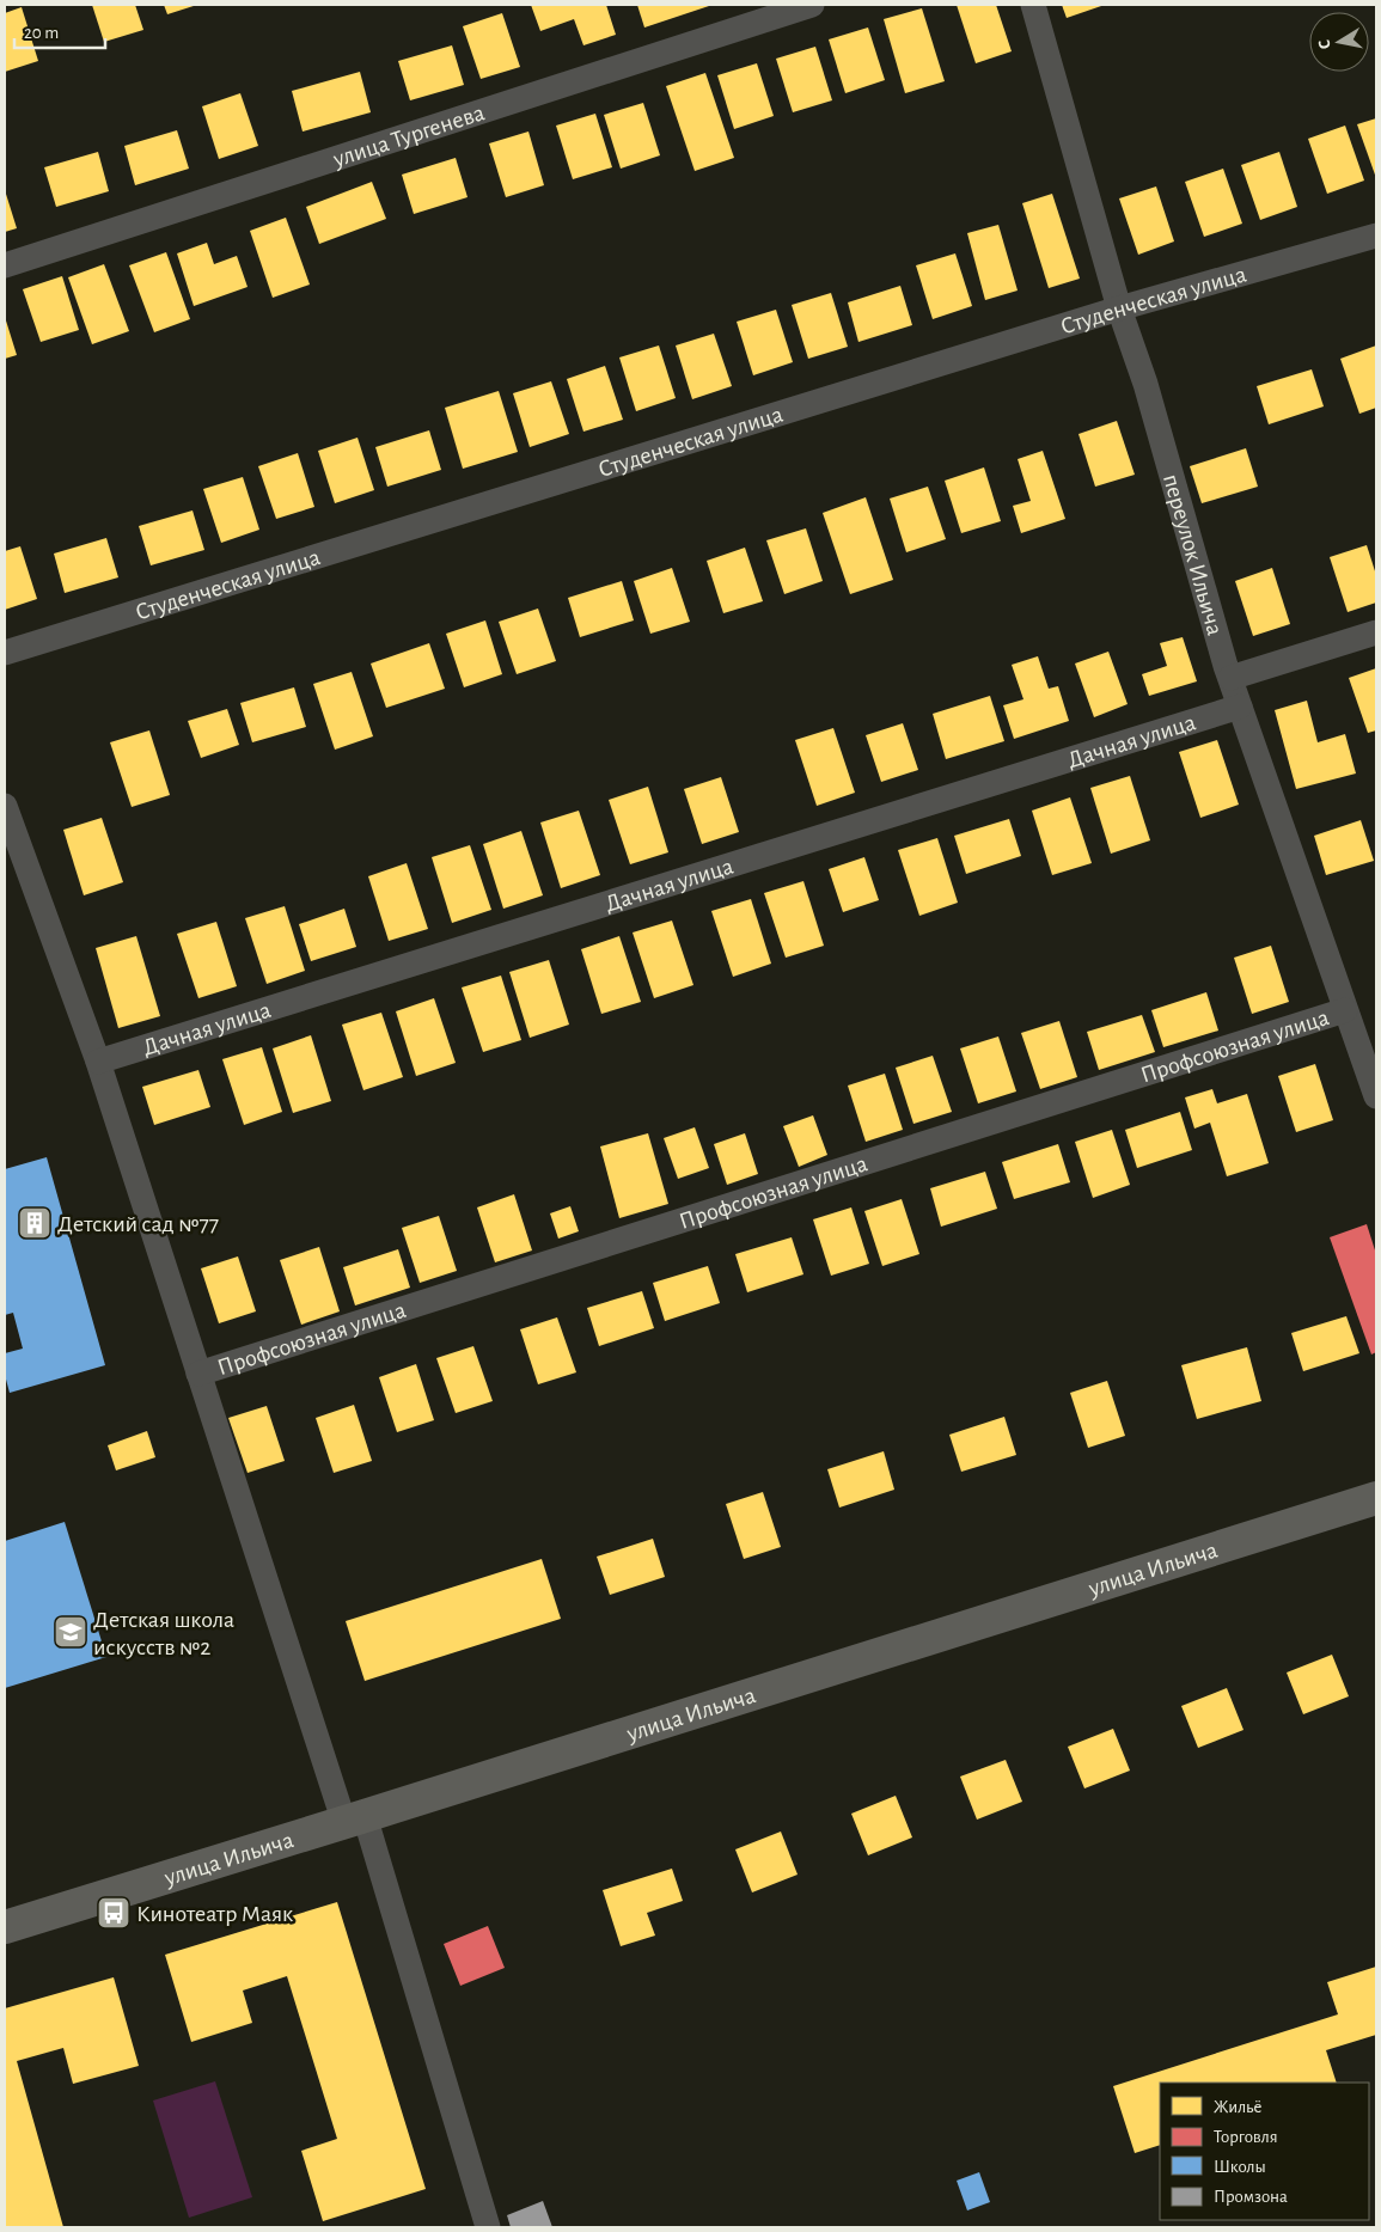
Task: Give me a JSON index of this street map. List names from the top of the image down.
{
  "streets": {
    "street": [
      "улица Тургенева",
      "Студенческая улица",
      "переулок Ильича",
      "Дачная улица",
      "Профсоюзная улица",
      "улица Ильича"
    ]
  },
  "crossings": [
    ["Студенческая улица", "переулок Ильича"],
    ["переулок Ильича", "Дачная улица"],
    ["переулок Ильича", "Профсоюзная улица"]
  ],
  "places": {
    "building": ["Детский сад №77"],
    "school or university": ["Детская школа искусств №2"],
    "bus stop": ["Кинотеатр Маяк"]
  },
  "legend": [
    "Жильё",
    "Торговля",
    "Школы",
    "Промзона"
  ],
  "scale_bar": "20 m",
  "north": "left"
}
